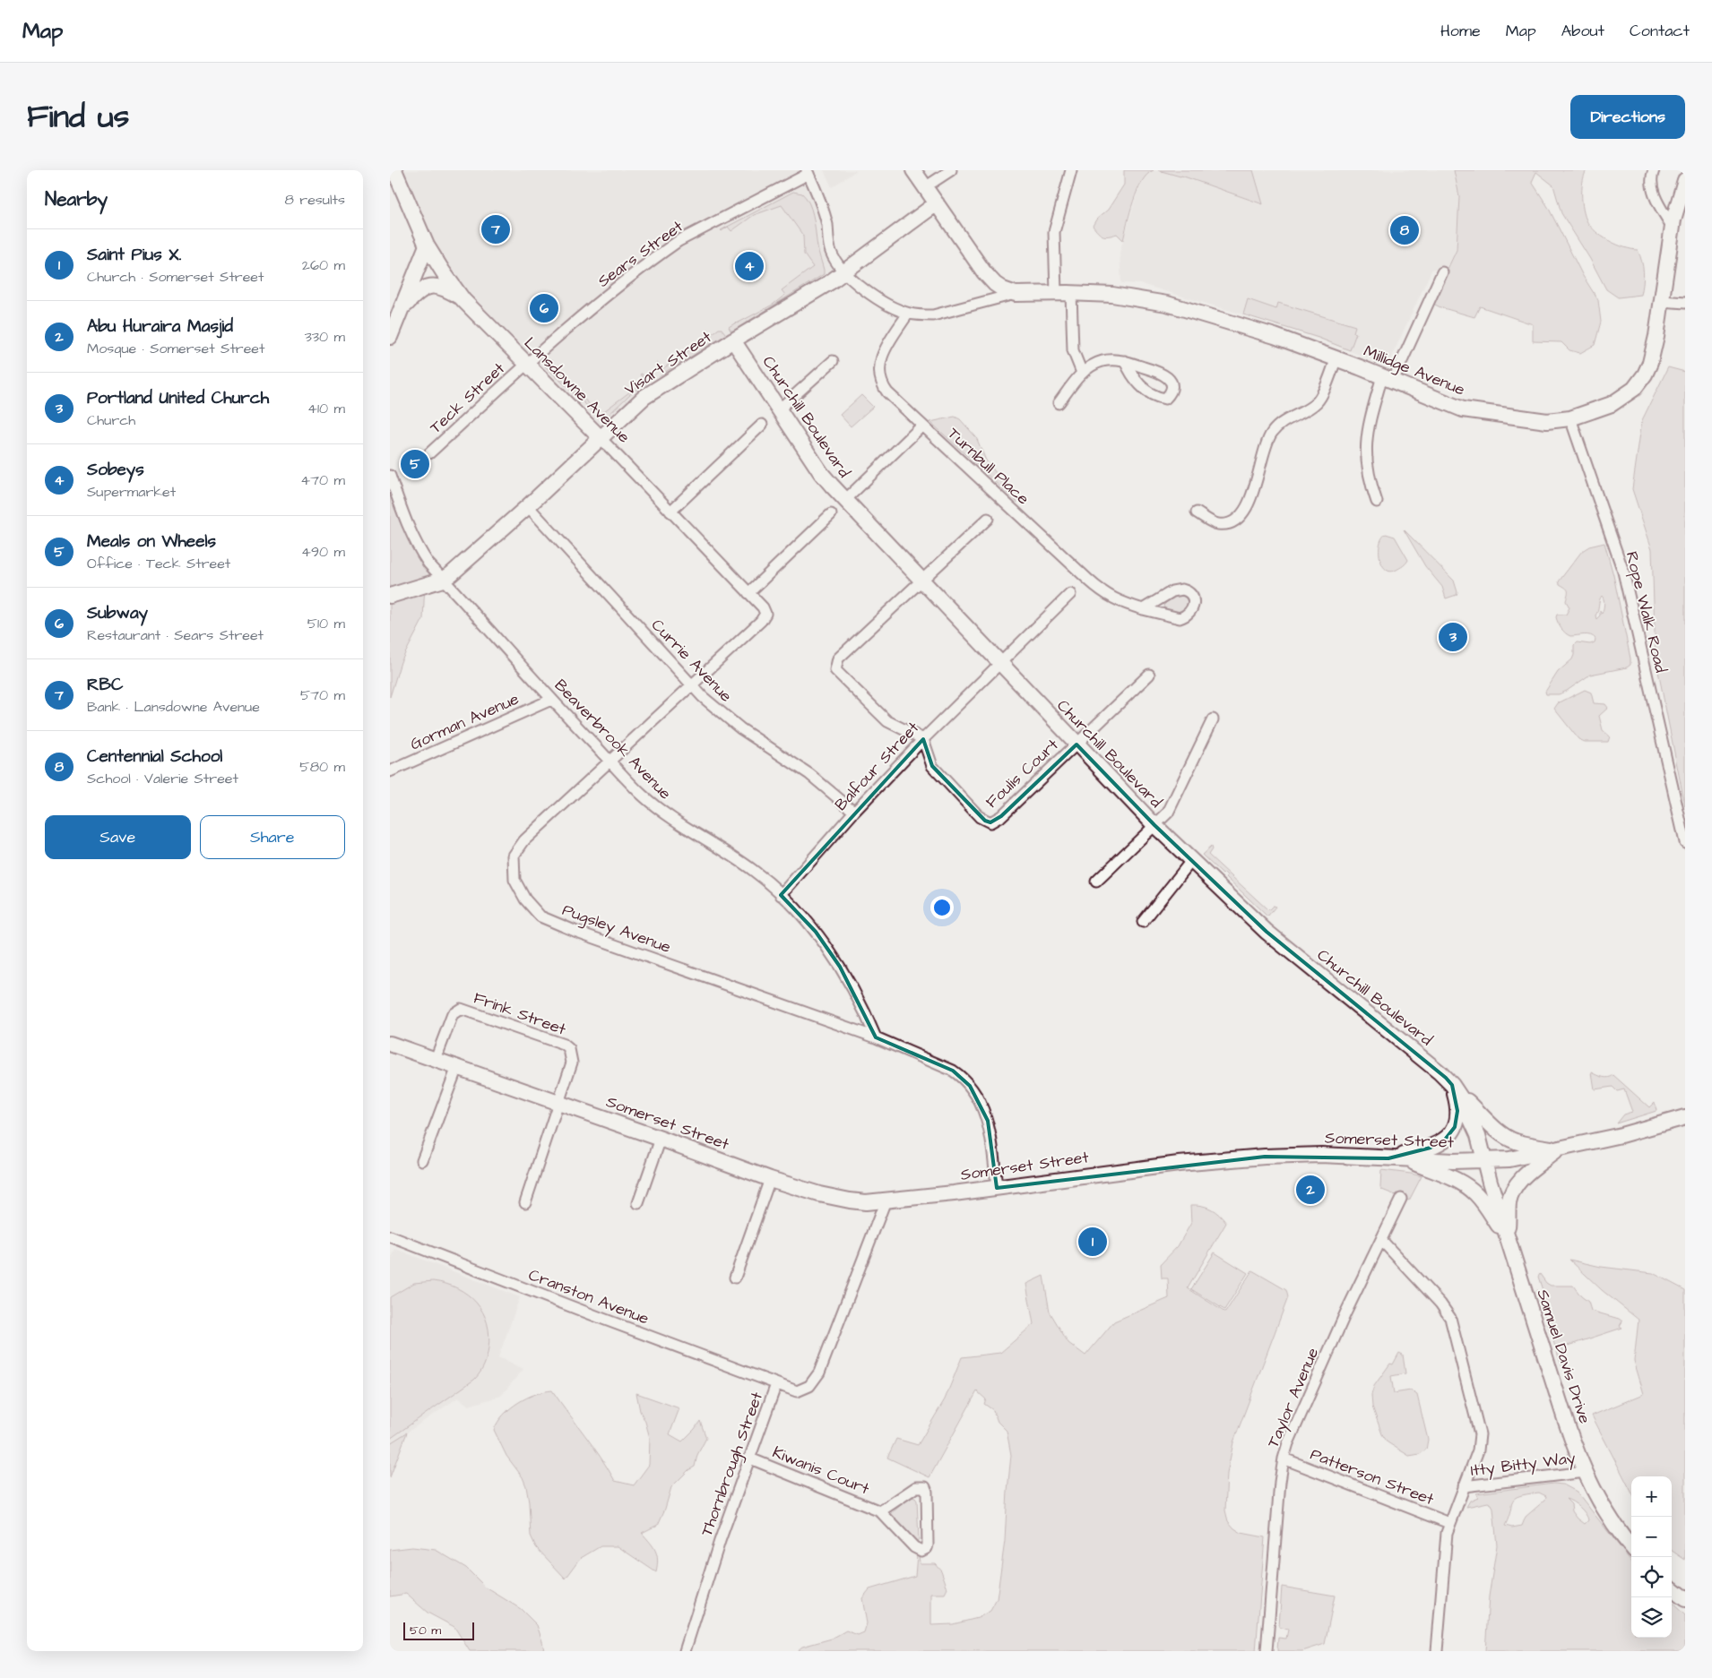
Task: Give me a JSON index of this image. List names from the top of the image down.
{
  "streets": {
    "street": [
      "Sears Street",
      "Visart Street",
      "Millidge Avenue",
      "Lansdowne Avenue",
      "Teck Street",
      "Churchill Boulevard",
      "Turnbull Place",
      "Rope Walk Road",
      "Currie Avenue",
      "Gorman Avenue",
      "Beaverbrook Avenue",
      "Balfour Street",
      "Foulis Court",
      "Pugsley Avenue",
      "Frink Street",
      "Somerset Street",
      "Cranston Avenue",
      "Samuel Davis Drive",
      "Taylor Avenue",
      "Thornbrough Street",
      "Itty Bitty Way",
      "Kiwanis Court",
      "Patterson Street"
    ]
  },
  "crossings": [
    ["Sears Street", "Lansdowne Avenue"],
    ["Sears Street", "Teck Street"],
    ["Visart Street", "Lansdowne Avenue"],
    ["Visart Street", "Churchill Boulevard"],
    ["Visart Street", "Currie Avenue"],
    ["Visart Street", "Beaverbrook Avenue"],
    ["Millidge Avenue", "Rope Walk Road"],
    ["Lansdowne Avenue", "Teck Street"],
    ["Lansdowne Avenue", "Pugsley Avenue"],
    ["Churchill Boulevard", "Balfour Street"],
    ["Churchill Boulevard", "Foulis Court"],
    ["Churchill Boulevard", "Somerset Street"],
    ["Churchill Boulevard", "Samuel Davis Drive"],
    ["Currie Avenue", "Balfour Street"],
    ["Currie Avenue", "Pugsley Avenue"],
    ["Gorman Avenue", "Beaverbrook Avenue"],
    ["Beaverbrook Avenue", "Balfour Street"],
    ["Beaverbrook Avenue", "Pugsley Avenue"],
    ["Balfour Street", "Foulis Court"],
    ["Pugsley Avenue", "Somerset Street"],
    ["Frink Street", "Somerset Street"],
    ["Somerset Street", "Samuel Davis Drive"],
    ["Somerset Street", "Thornbrough Street"],
    ["Cranston Avenue", "Thornbrough Street"],
    ["Samuel Davis Drive", "Itty Bitty Way"],
    ["Taylor Avenue", "Patterson Street"],
    ["Thornbrough Street", "Kiwanis Court"]
  ],
  "scale_bar": "50 m",
  "page": {
    "header": "Map",
    "nav": [
      "Home",
      "Map",
      "About",
      "Contact"
    ],
    "title": "Find us",
    "buttons": [
      "Directions",
      ["Save", "Share"]
    ],
    "heading": ["Nearby", "8 results"],
    "pins": [
      "7",
      "8",
      "4",
      "6",
      "5",
      "3",
      "2",
      "1"
    ],
    "list": [
      {
        "mark": "1",
        "name": "Saint Pius X.",
        "note": "Church · Somerset Street",
        "value": "260 m"
      },
      {
        "mark": "2",
        "name": "Abu Huraira Masjid",
        "note": "Mosque · Somerset Street",
        "value": "330 m"
      },
      {
        "mark": "3",
        "name": "Portland United Church",
        "note": "Church",
        "value": "410 m"
      },
      {
        "mark": "4",
        "name": "Sobeys",
        "note": "Supermarket",
        "value": "470 m"
      },
      {
        "mark": "5",
        "name": "Meals on Wheels",
        "note": "Office · Teck Street",
        "value": "490 m"
      },
      {
        "mark": "6",
        "name": "Subway",
        "note": "Restaurant · Sears Street",
        "value": "510 m"
      },
      {
        "mark": "7",
        "name": "RBC",
        "note": "Bank · Lansdowne Avenue",
        "value": "570 m"
      },
      {
        "mark": "8",
        "name": "Centennial School",
        "note": "School · Valerie Street",
        "value": "580 m"
      }
    ],
    "map_buttons": ["+", "−"],
    "scale": "50 m"
  }
}
